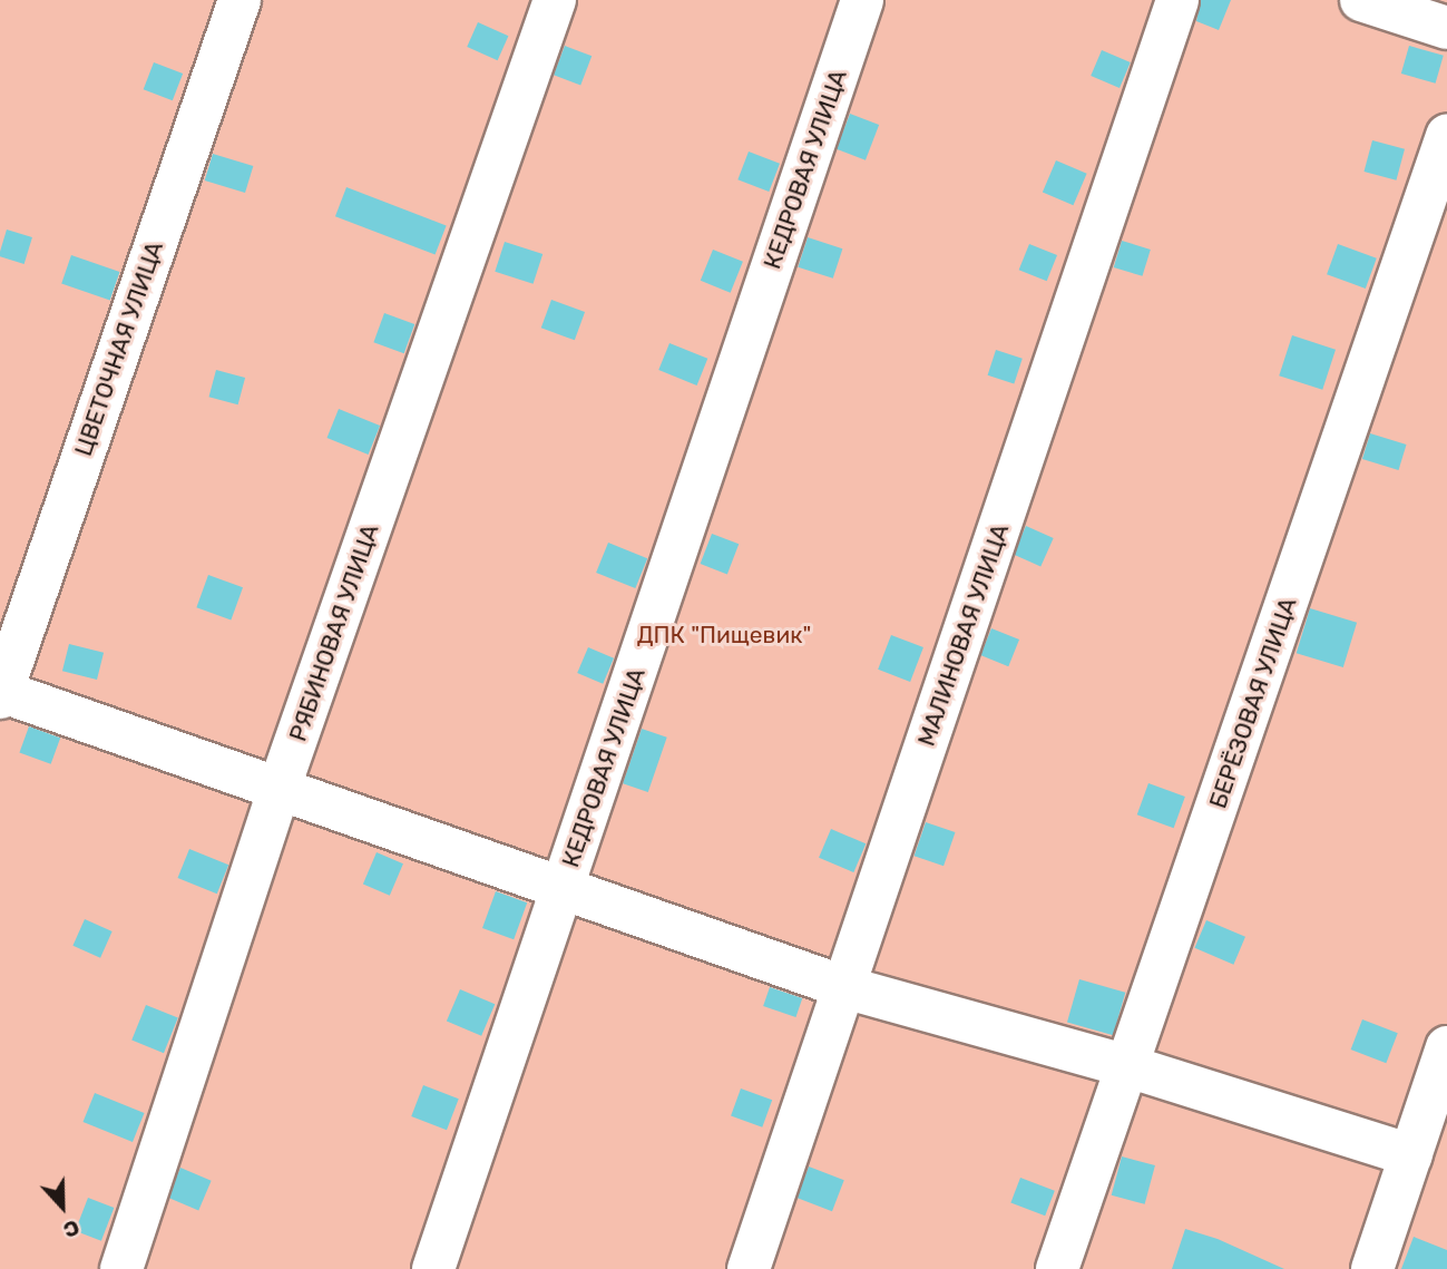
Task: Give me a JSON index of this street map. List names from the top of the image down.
{
  "streets": {
    "street": [
      "КЕДРОВАЯ УЛИЦА",
      "ЦВЕТОЧНАЯ УЛИЦА",
      "РЯБИНОВАЯ УЛИЦА",
      "МАЛИНОВАЯ УЛИЦА",
      "БЕРЁЗОВАЯ УЛИЦА"
    ]
  },
  "parks": ["ДПК \"Пищевик\""],
  "north": "bottom"
}
